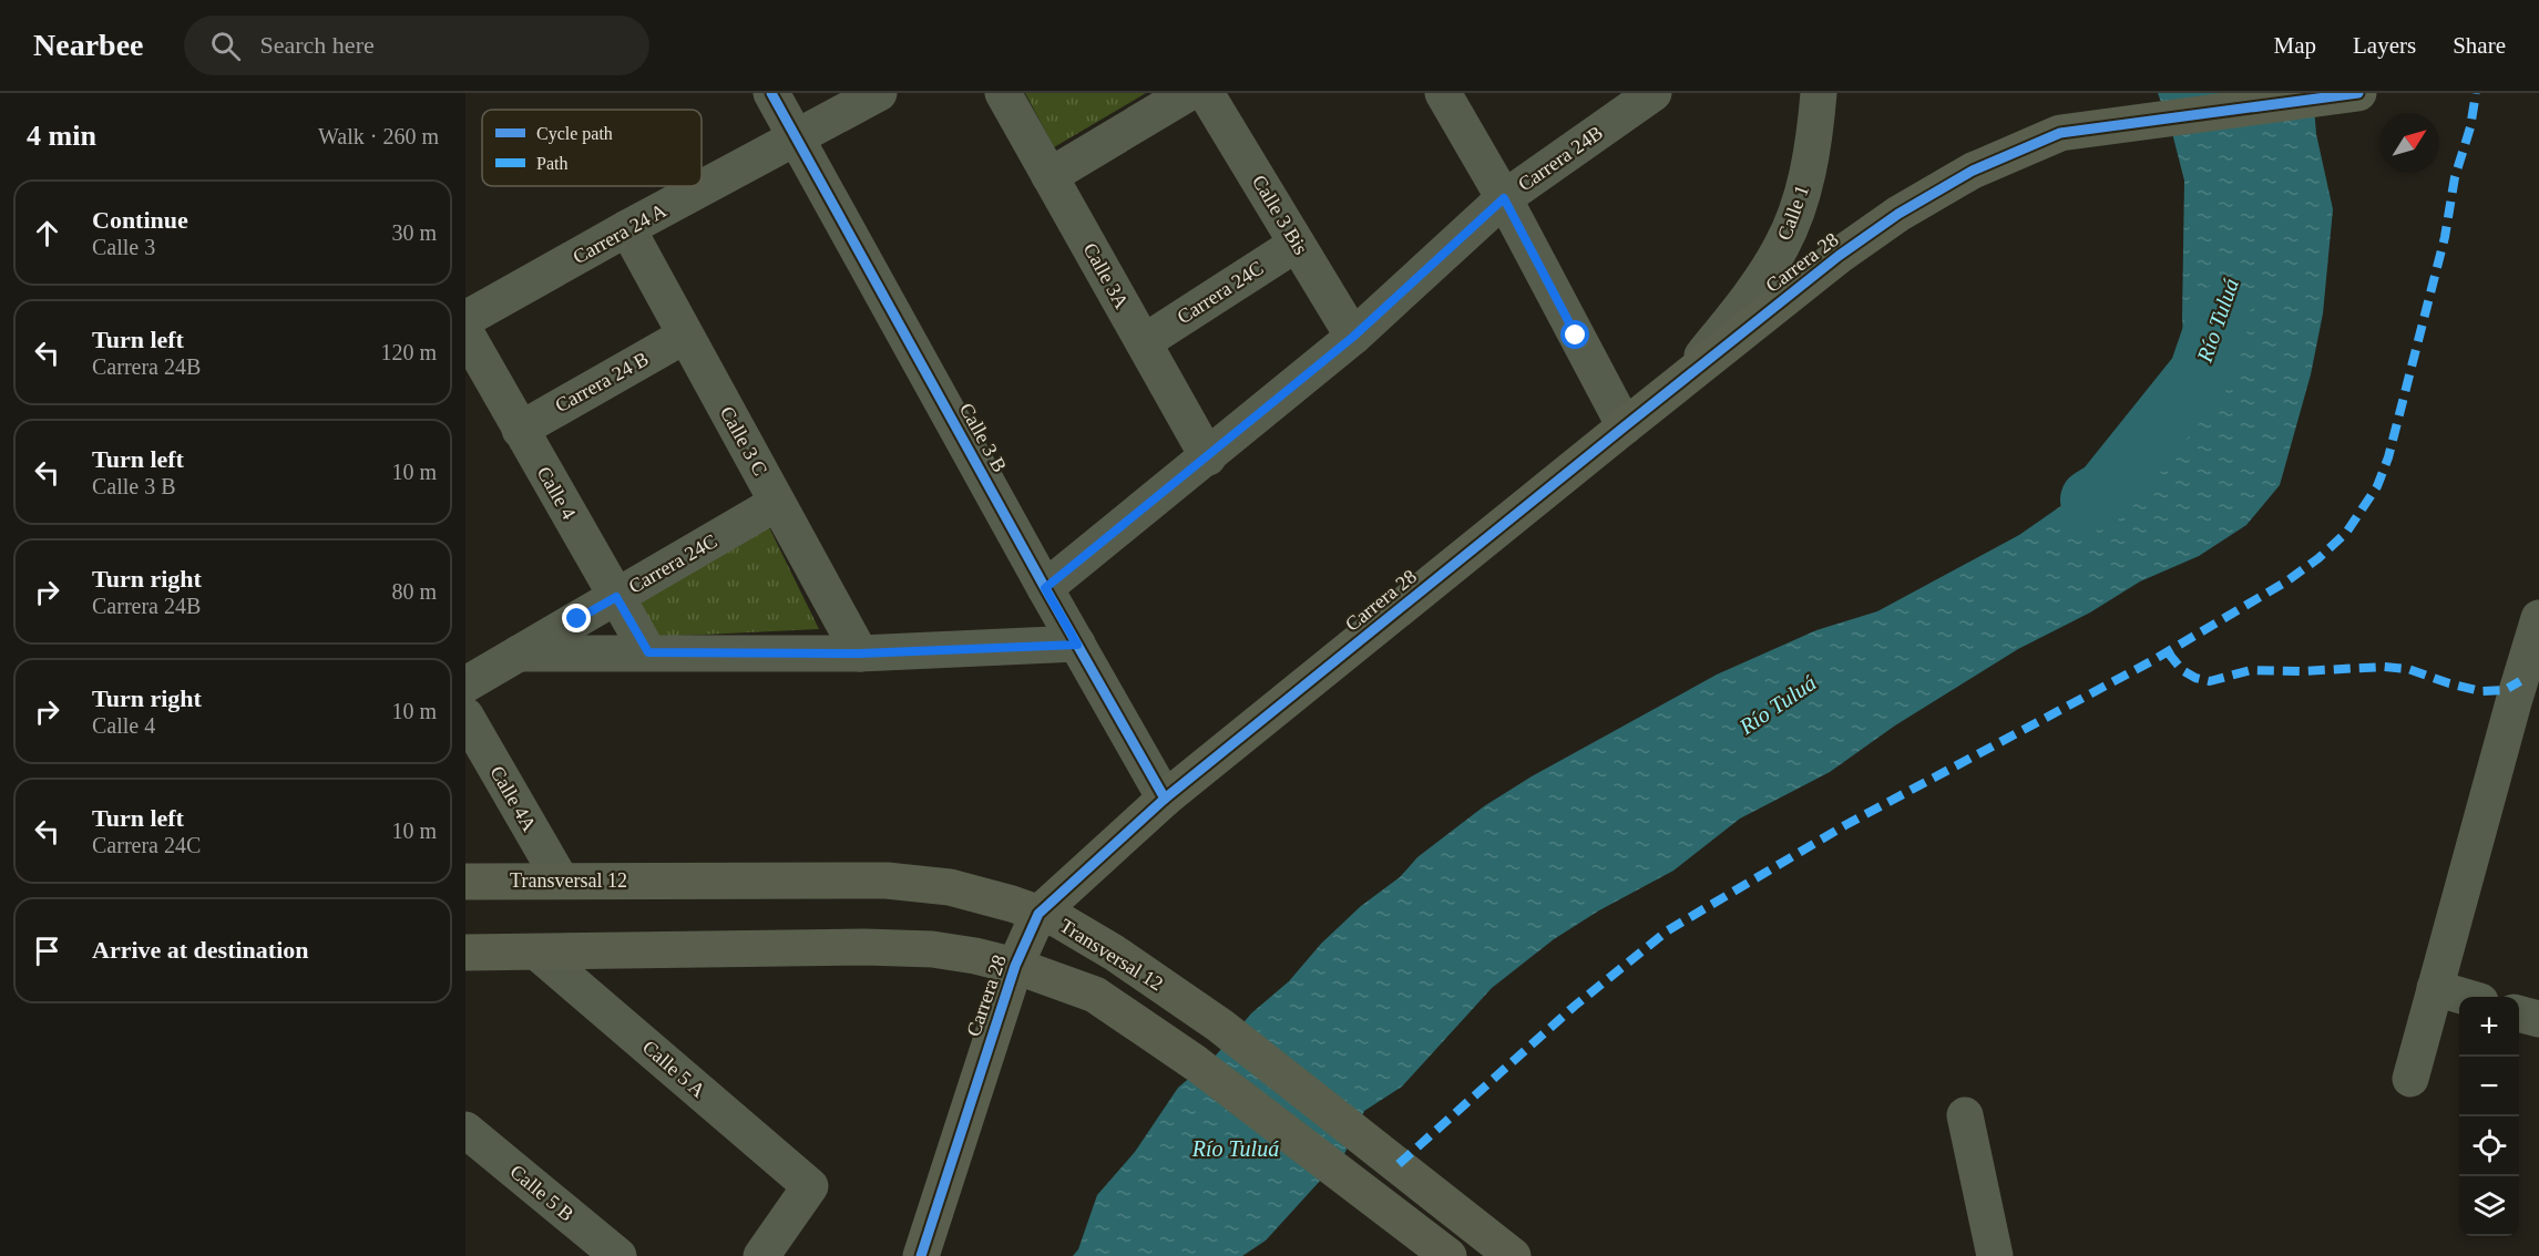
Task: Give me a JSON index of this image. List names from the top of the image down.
{
  "streets": {
    "main road": ["Carrera 28", "Transversal 12"],
    "street": [
      "Carrera 24B",
      "Calle 1",
      "Calle 3 Bis",
      "Carrera 24 A",
      "Calle 3A",
      "Carrera 24C",
      "Carrera 24 B",
      "Calle 3 B",
      "Calle 3 C",
      "Calle 4",
      "Calle 4A",
      "Calle 5 A",
      "Calle 5 B"
    ]
  },
  "crossings": [
    ["Carrera 24B", "Calle 3 Bis"],
    ["Carrera 24B", "Calle 3A"],
    ["Carrera 24B", "Calle 3 B"],
    ["Calle 1", "Carrera 28"],
    ["Calle 3 Bis", "Carrera 24C"],
    ["Carrera 24 A", "Calle 3 B"],
    ["Carrera 24 A", "Calle 3 C"],
    ["Carrera 28", "Calle 3 B"],
    ["Carrera 28", "Transversal 12"],
    ["Calle 3A", "Carrera 24C"],
    ["Carrera 24C", "Calle 3 C"],
    ["Carrera 24C", "Calle 4"],
    ["Carrera 24 B", "Calle 3 C"],
    ["Carrera 24 B", "Calle 4"],
    ["Calle 4A", "Transversal 12"]
  ],
  "water": ["Río Tuluá"],
  "legend": ["Cycle path", "Path"],
  "north": "top right",
  "page": {
    "header": "Nearbee",
    "search": "Search here",
    "nav": ["Map", "Layers", "Share"],
    "heading": ["4 min", "Walk · 260 m"],
    "list": [
      ["Continue", "Calle 3", "30 m"],
      ["Turn left", "Carrera 24B", "120 m"],
      ["Turn left", "Calle 3 B", "10 m"],
      ["Turn right", "Carrera 24B", "80 m"],
      ["Turn right", "Calle 4", "10 m"],
      ["Turn left", "Carrera 24C", "10 m"],
      "Arrive at destination"
    ],
    "map_buttons": ["+", "−"]
  }
}
